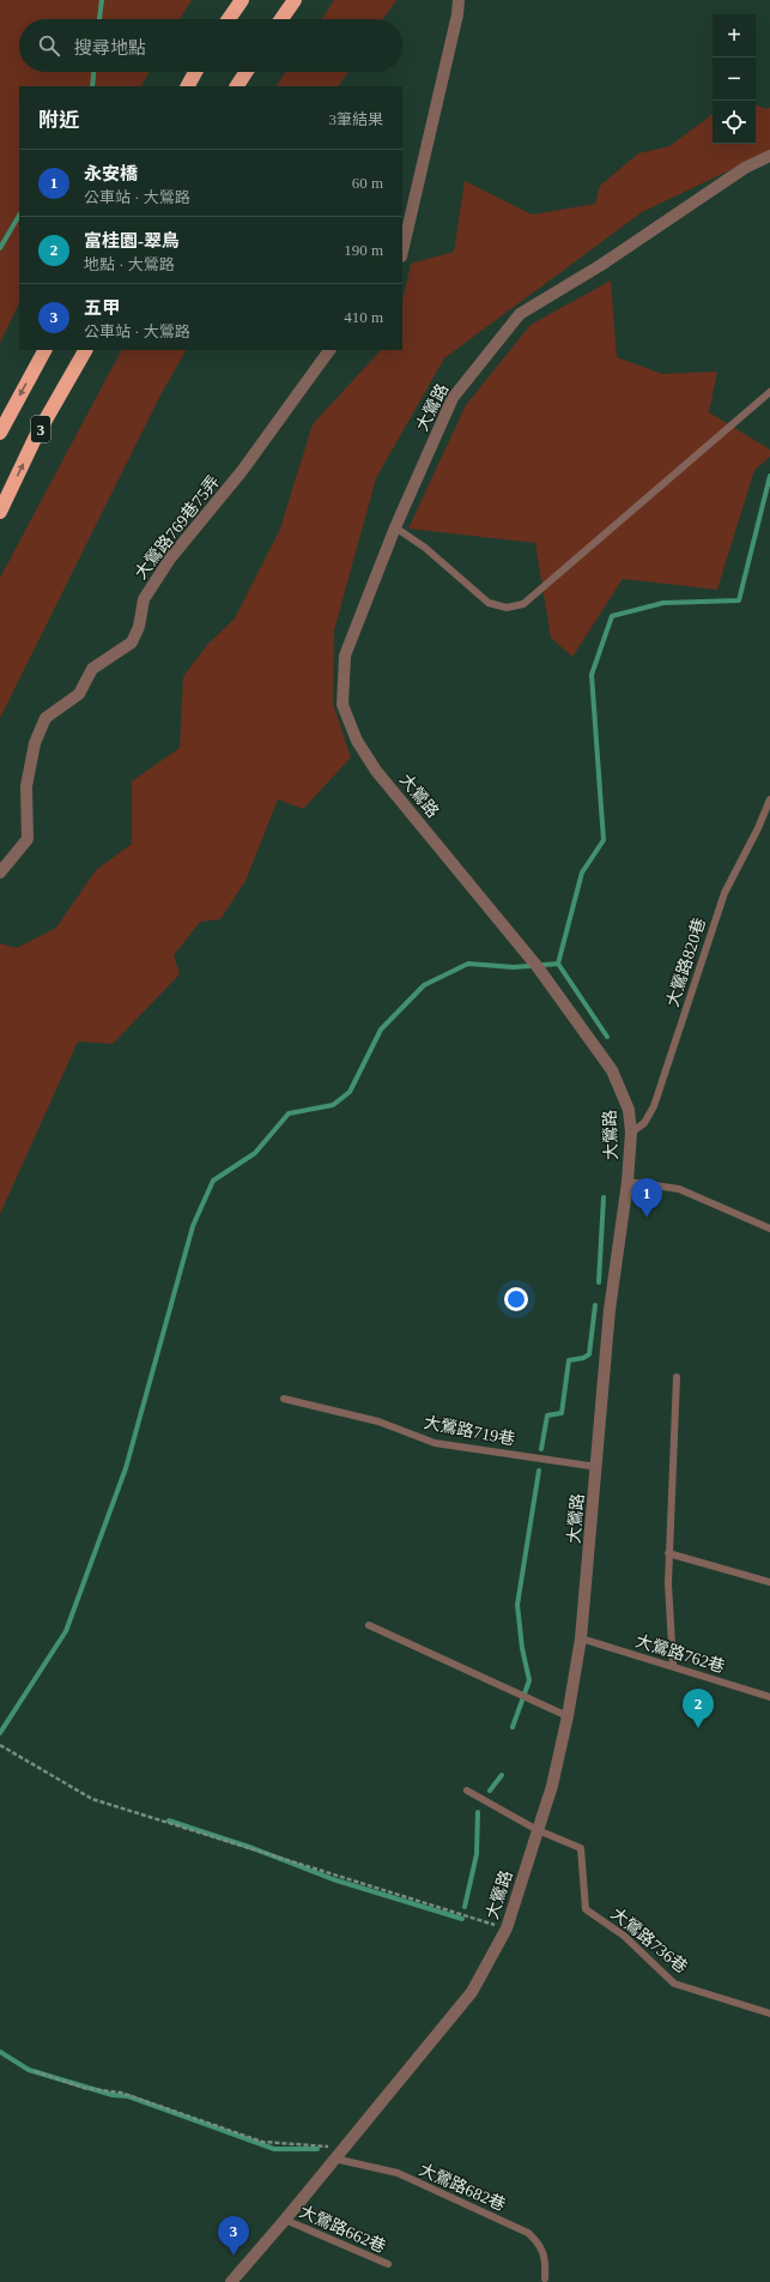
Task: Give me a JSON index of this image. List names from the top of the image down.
{
  "streets": {
    "highway": ["3"],
    "street": ["大鶯路", "大鶯路769巷75弄"],
    "lane": [
      "大鶯路820巷",
      "大鶯路719巷",
      "大鶯路762巷",
      "大鶯路736巷",
      "大鶯路682巷",
      "大鶯路662巷"
    ]
  },
  "crossings": [
    ["大鶯路", "大鶯路820巷"],
    ["大鶯路", "大鶯路719巷"],
    ["大鶯路", "大鶯路762巷"],
    ["大鶯路", "大鶯路736巷"],
    ["大鶯路", "大鶯路682巷"],
    ["大鶯路", "大鶯路662巷"]
  ],
  "page": {
    "map_buttons": ["+", "−"],
    "search": "搜尋地點",
    "heading": ["附近", "3筆結果"],
    "list": [
      {
        "mark": "1",
        "name": "永安橋",
        "note": "公車站 · 大鶯路",
        "value": "60 m"
      },
      {
        "mark": "2",
        "name": "富桂園-翠鳥",
        "note": "地點 · 大鶯路",
        "value": "190 m"
      },
      {
        "mark": "3",
        "name": "五甲",
        "note": "公車站 · 大鶯路",
        "value": "410 m"
      }
    ],
    "pins": ["1", "2", "3"]
  }
}
